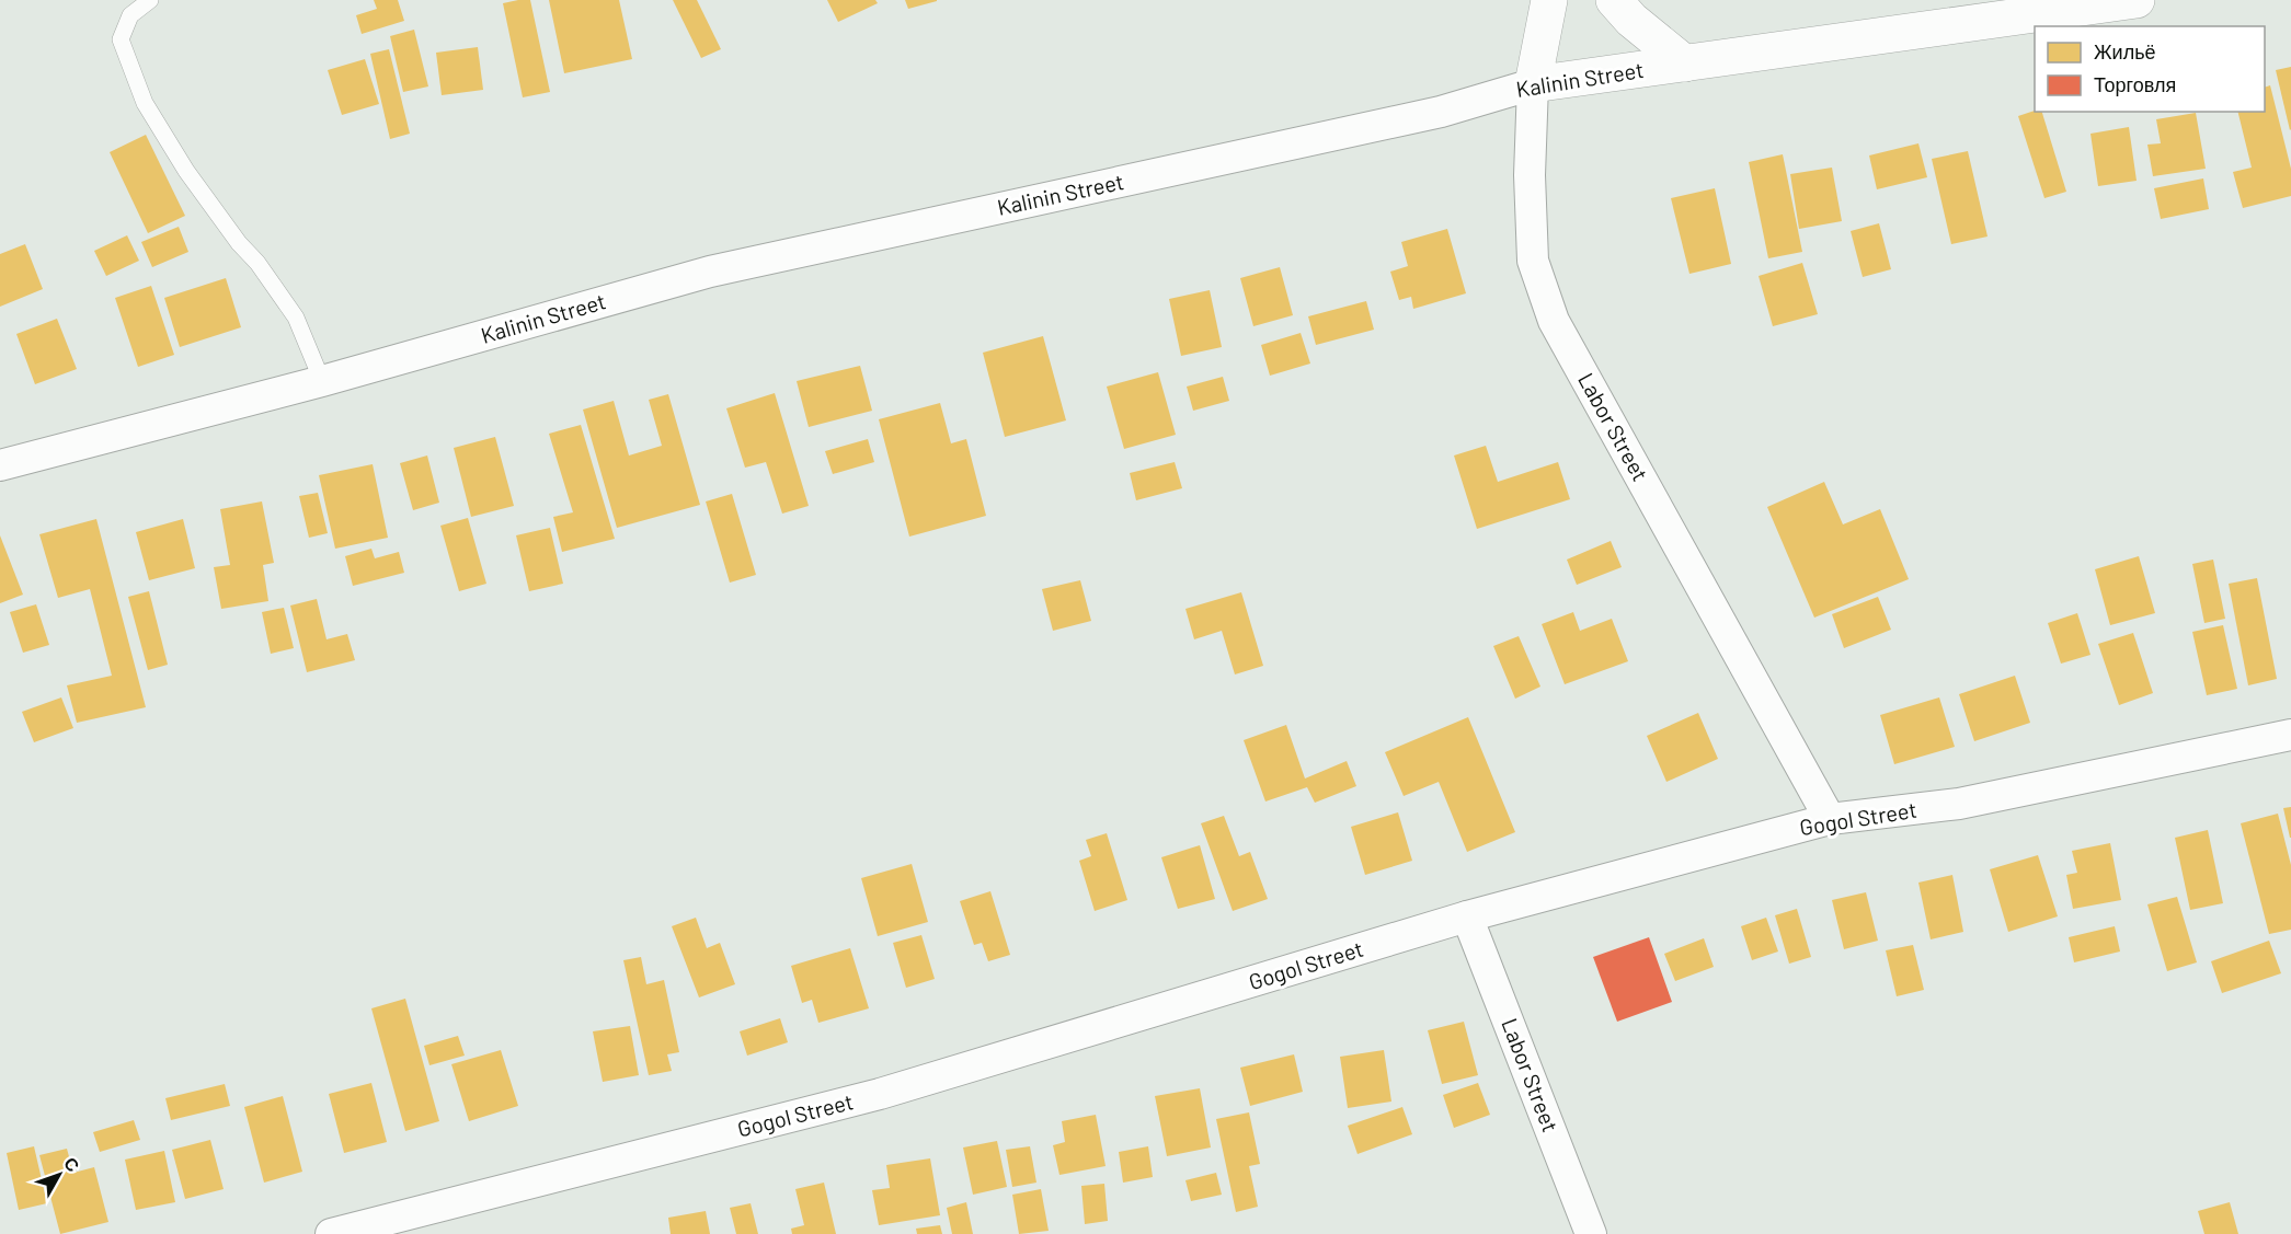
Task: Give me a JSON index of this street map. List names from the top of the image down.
{
  "streets": {
    "street": ["Kalinin Street", "Labor Street", "Gogol Street"]
  },
  "crossings": [
    ["Kalinin Street", "Labor Street"],
    ["Labor Street", "Gogol Street"]
  ],
  "legend": ["Жильё", "Торговля"],
  "north": "top right"
}
